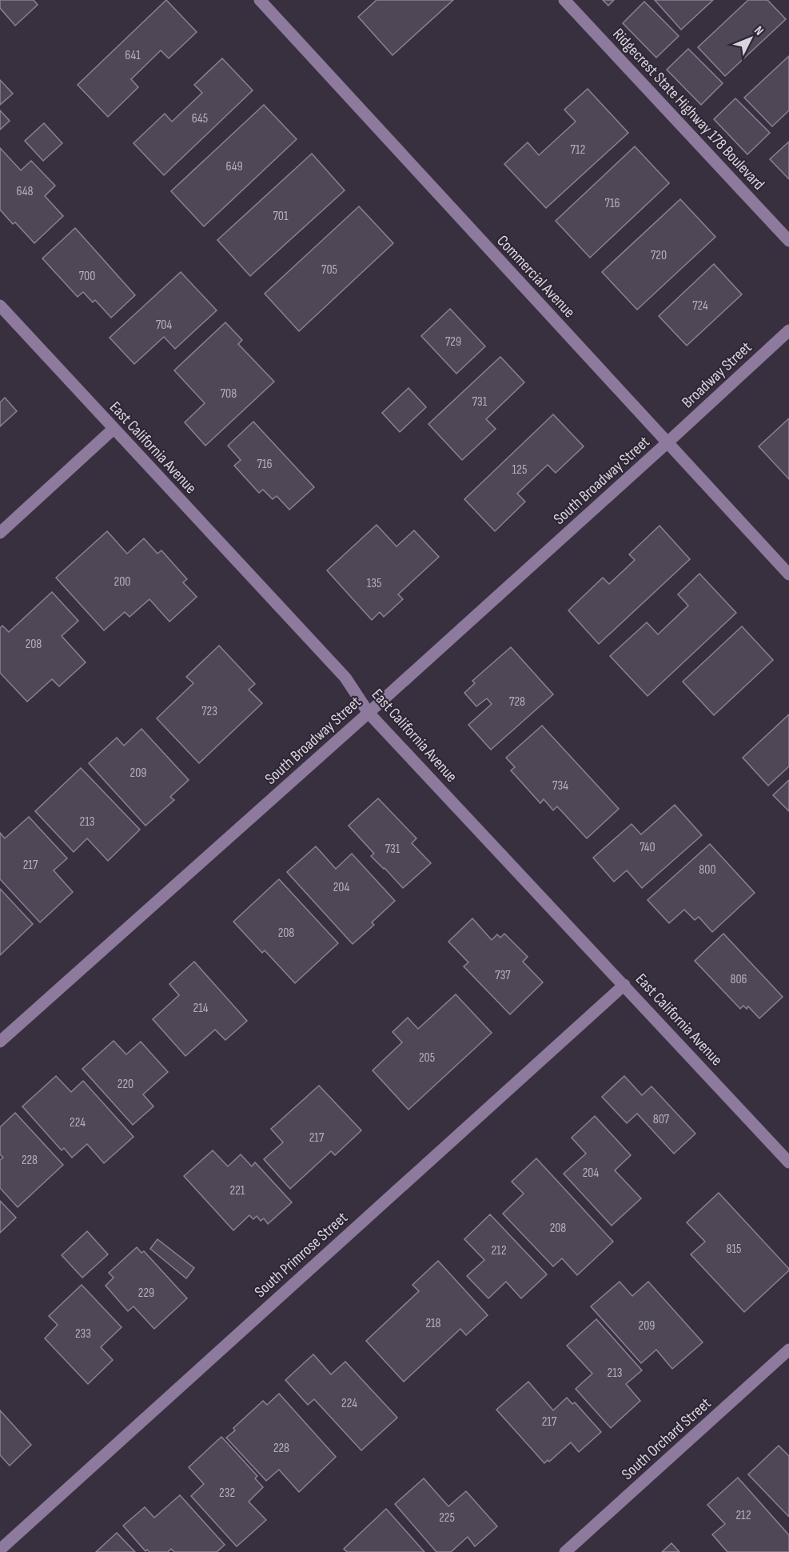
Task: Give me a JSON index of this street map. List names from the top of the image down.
{
  "streets": {
    "street": [
      "Ridgecrest State Highway 178 Boulevard",
      "Commercial Avenue",
      "Broadway Street",
      "East California Avenue",
      "South Broadway Street",
      "South Primrose Street",
      "South Orchard Street"
    ]
  },
  "crossings": [
    ["Commercial Avenue", "Broadway Street"],
    ["Commercial Avenue", "South Broadway Street"],
    ["Broadway Street", "South Broadway Street"],
    ["East California Avenue", "South Broadway Street"],
    ["East California Avenue", "South Primrose Street"]
  ],
  "house_numbers": [
    "641",
    "645",
    "712",
    "649",
    "648",
    "716",
    "701",
    "720",
    "705",
    "700",
    "724",
    "704",
    "729",
    "708",
    "731",
    "716",
    "125",
    "200",
    "135",
    "208",
    "728",
    "723",
    "209",
    "734",
    "213",
    "740",
    "731",
    "217",
    "800",
    "204",
    "208",
    "737",
    "806",
    "214",
    "205",
    "220",
    "807",
    "224",
    "217",
    "228",
    "204",
    "221",
    "208",
    "815",
    "212",
    "229",
    "218",
    "209",
    "233",
    "213",
    "224",
    "217",
    "228",
    "232",
    "212",
    "225"
  ],
  "north": "top right"
}
